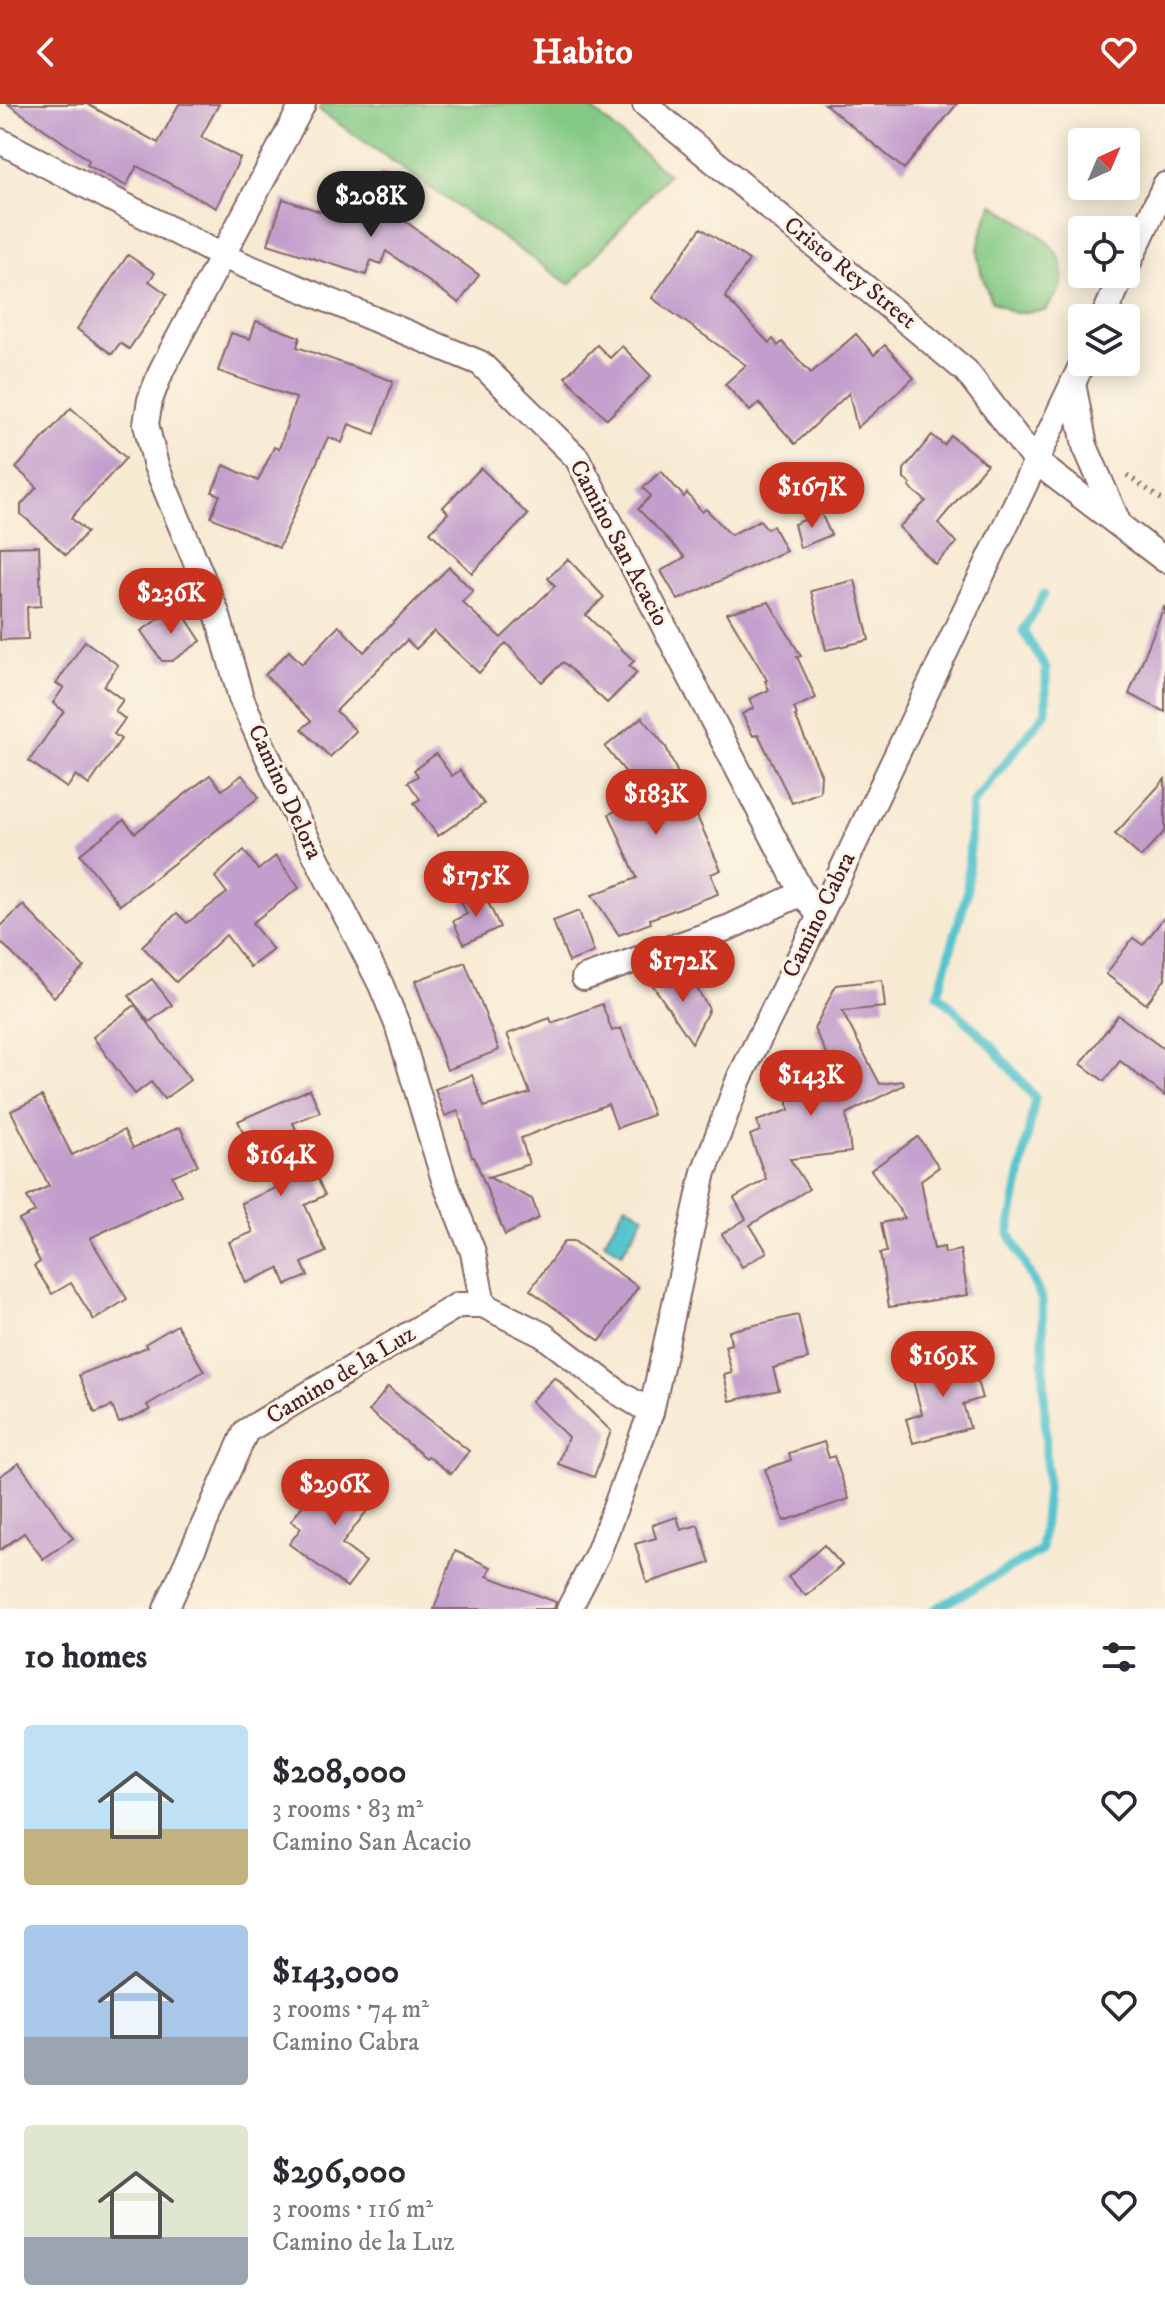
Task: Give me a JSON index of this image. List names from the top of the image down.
{
  "streets": {
    "street": [
      "Cristo Rey Street",
      "Camino San Acacio",
      "Camino Delora",
      "Camino Cabra",
      "Camino de la Luz"
    ]
  },
  "crossings": [
    ["Cristo Rey Street", "Camino Cabra"],
    ["Camino San Acacio", "Camino Delora"],
    ["Camino San Acacio", "Camino Cabra"],
    ["Camino Delora", "Camino de la Luz"]
  ],
  "north": "top right",
  "page": {
    "header": "Habito",
    "price": [
      "$208K",
      "$167K",
      "$236K",
      "$183K",
      "$175K",
      "$172K",
      "$143K",
      "$164K",
      "$169K",
      "$296K"
    ],
    "heading": "10 homes",
    "list": [
      {
        "name": "$208,000",
        "note": "3 rooms · 83 m² · Camino San Acacio"
      },
      {
        "name": "$143,000",
        "note": "3 rooms · 74 m² · Camino Cabra"
      },
      {
        "name": "$296,000",
        "note": "3 rooms · 116 m² · Camino de la Luz"
      }
    ]
  }
}
